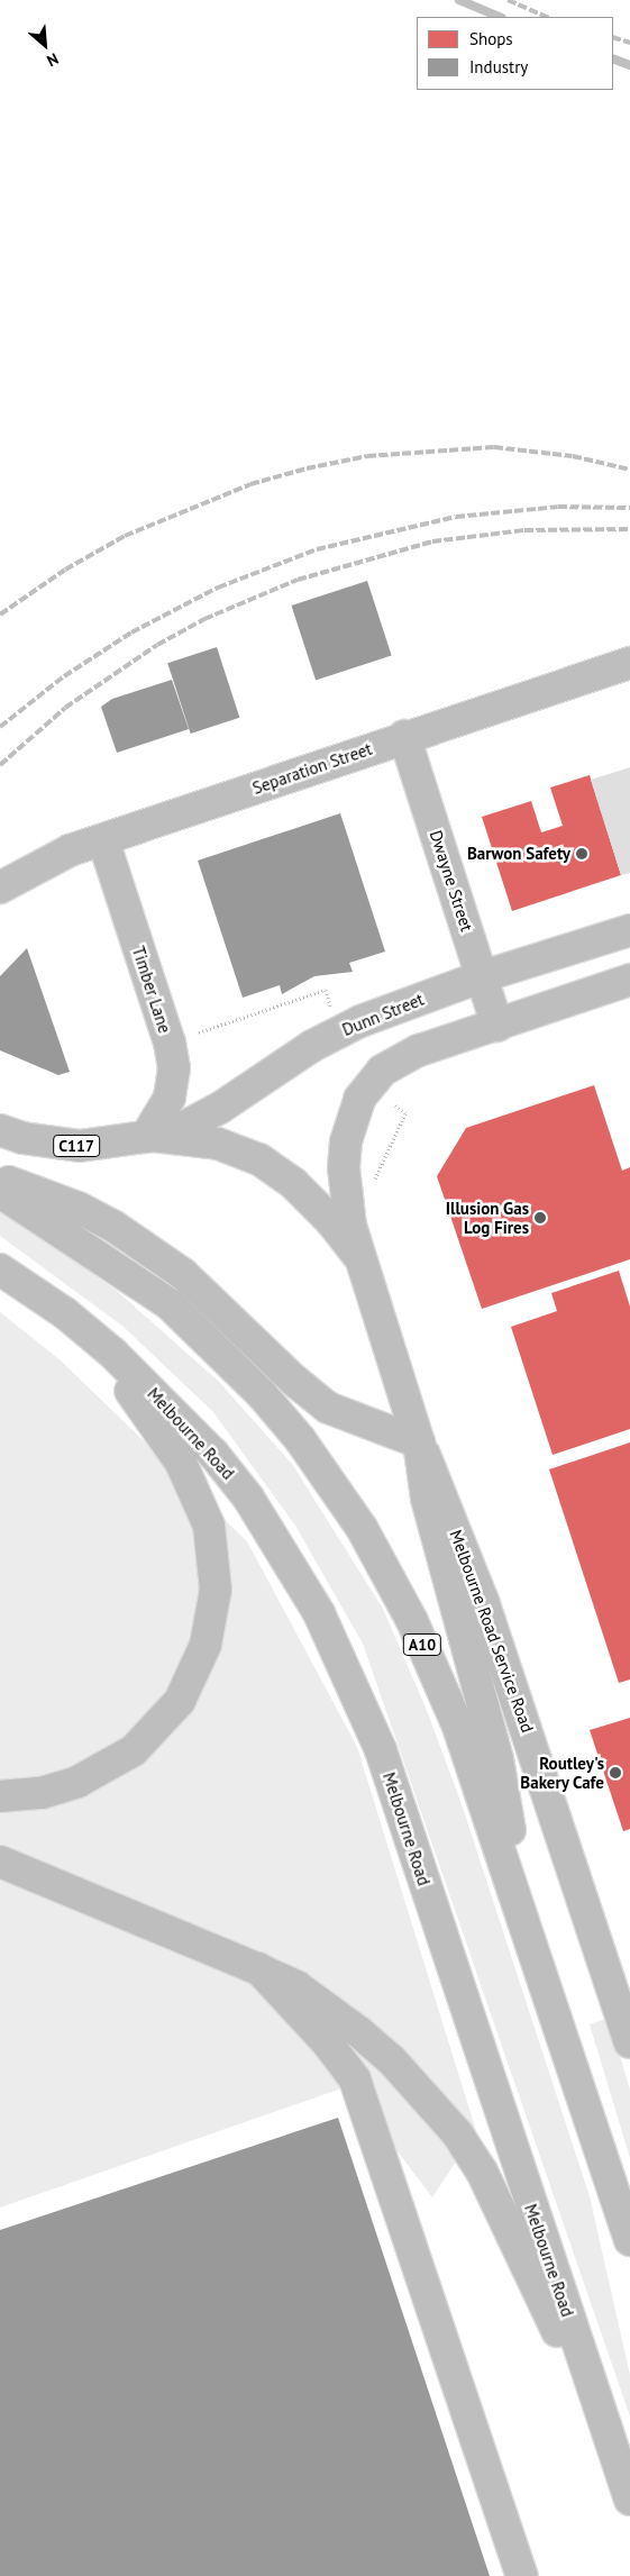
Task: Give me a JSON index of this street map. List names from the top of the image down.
{
  "streets": {
    "main road": [
      "Separation Street",
      "Dwayne Street",
      "Timber Lane",
      "Dunn Street",
      "C117",
      "Melbourne Road",
      "Melbourne Road Service Road",
      "A10"
    ]
  },
  "crossings": [
    ["Separation Street", "Dwayne Street"],
    ["Separation Street", "Timber Lane"],
    ["Dwayne Street", "Dunn Street"],
    ["Timber Lane", "Dunn Street"],
    ["Timber Lane", "C117"],
    ["Dunn Street", "C117"]
  ],
  "places": ["Barwon Safety", "Illusion Gas Log Fires", "Routley's Bakery Cafe"],
  "legend": ["Shops", "Industry"],
  "north": "bottom right"
}
